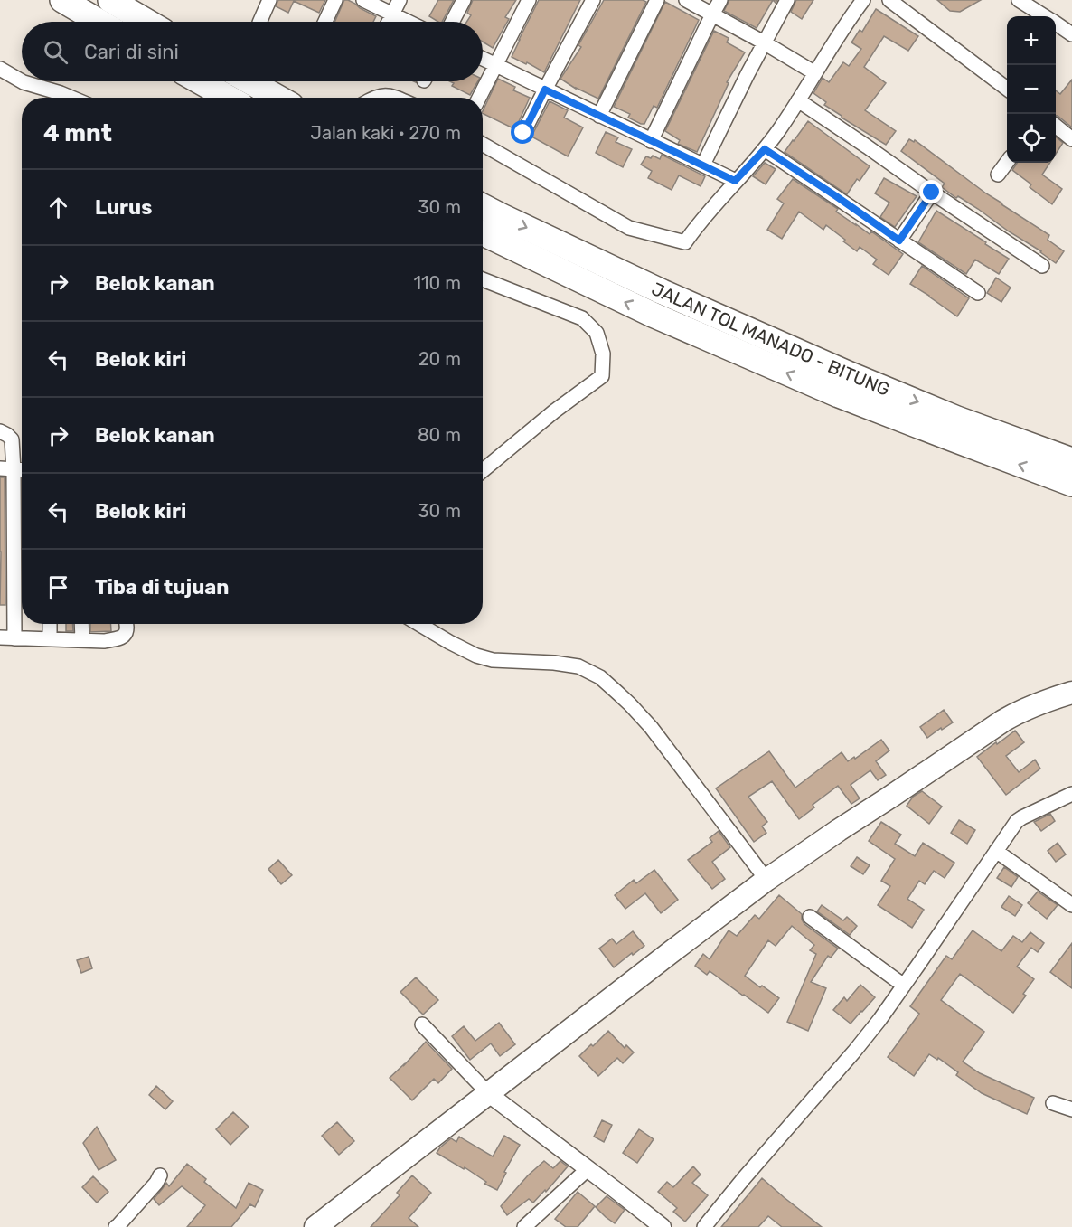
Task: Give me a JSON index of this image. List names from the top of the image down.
{
  "streets": {
    "highway": ["JALAN TOL MANADO - BITUNG"]
  },
  "page": {
    "map_buttons": ["+", "−"],
    "search": "Cari di sini",
    "heading": ["4 mnt", "Jalan kaki · 270 m"],
    "list": [
      ["Lurus", "30 m"],
      ["Belok kanan", "110 m"],
      ["Belok kiri", "20 m"],
      ["Belok kanan", "80 m"],
      ["Belok kiri", "30 m"],
      "Tiba di tujuan"
    ]
  }
}
